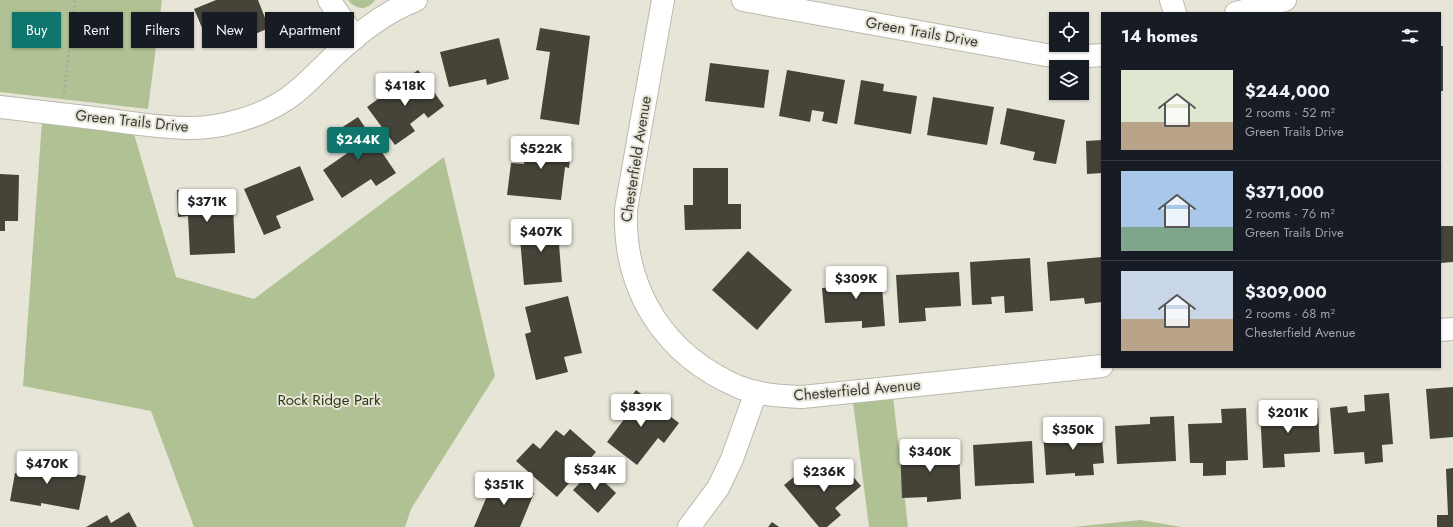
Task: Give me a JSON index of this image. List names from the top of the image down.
{
  "streets": {
    "street": ["Green Trails Drive", "Chesterfield Avenue"]
  },
  "parks": ["Rock Ridge Park"],
  "page": {
    "chip": [
      "Buy",
      "Rent",
      "Filters",
      "New",
      "Apartment"
    ],
    "heading": "14 homes",
    "list": [
      {
        "name": "$244,000",
        "note": "2 rooms · 52 m² · Green Trails Drive"
      },
      {
        "name": "$371,000",
        "note": "2 rooms · 76 m² · Green Trails Drive"
      },
      {
        "name": "$309,000",
        "note": "2 rooms · 68 m² · Chesterfield Avenue"
      }
    ],
    "price": [
      "$418K",
      "$244K",
      "$522K",
      "$371K",
      "$407K",
      "$309K",
      "$839K",
      "$201K",
      "$350K",
      "$340K",
      "$470K",
      "$534K",
      "$236K",
      "$351K"
    ]
  }
}
